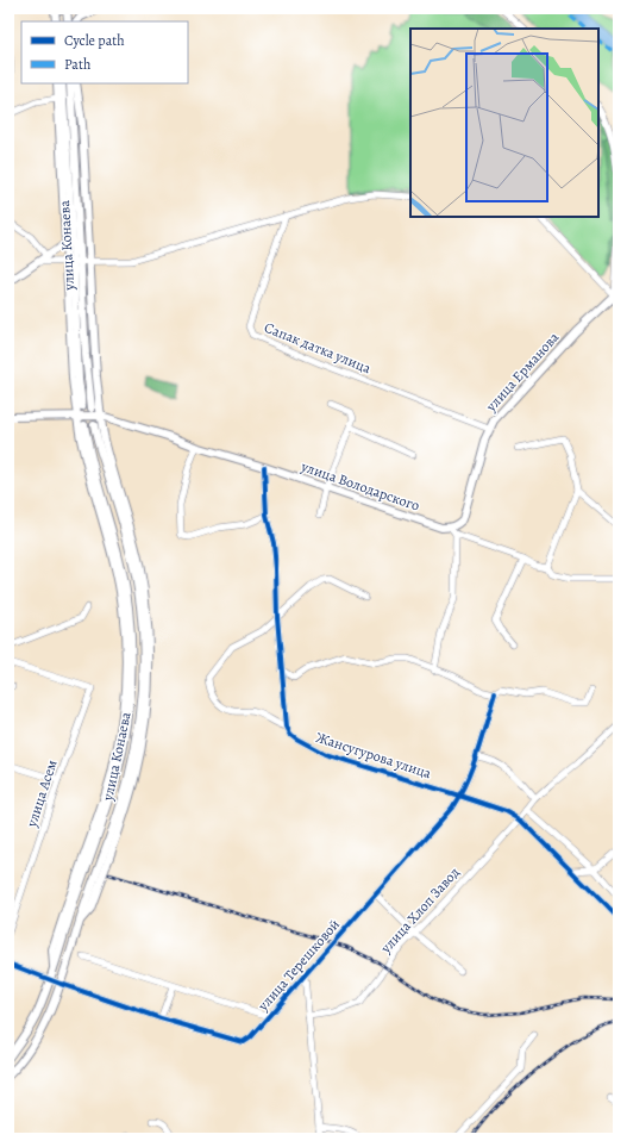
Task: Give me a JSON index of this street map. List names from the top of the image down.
{
  "streets": {
    "main road": ["улица Конаева", "улица Ерманова", "улица Володарского"],
    "street": [
      "Сапак датка улица",
      "Жансугурова улица",
      "улица Асем",
      "улица Хлоп Завод",
      "улица Терешковой"
    ]
  },
  "crossings": [
    ["улица Конаева", "улица Володарского"],
    ["улица Конаева", "улица Терешковой"],
    ["Сапак датка улица", "улица Ерманова"],
    ["улица Ерманова", "улица Володарского"],
    ["Жансугурова улица", "улица Хлоп Завод"],
    ["Жансугурова улица", "улица Терешковой"]
  ],
  "legend": ["Cycle path", "Path"]
}
